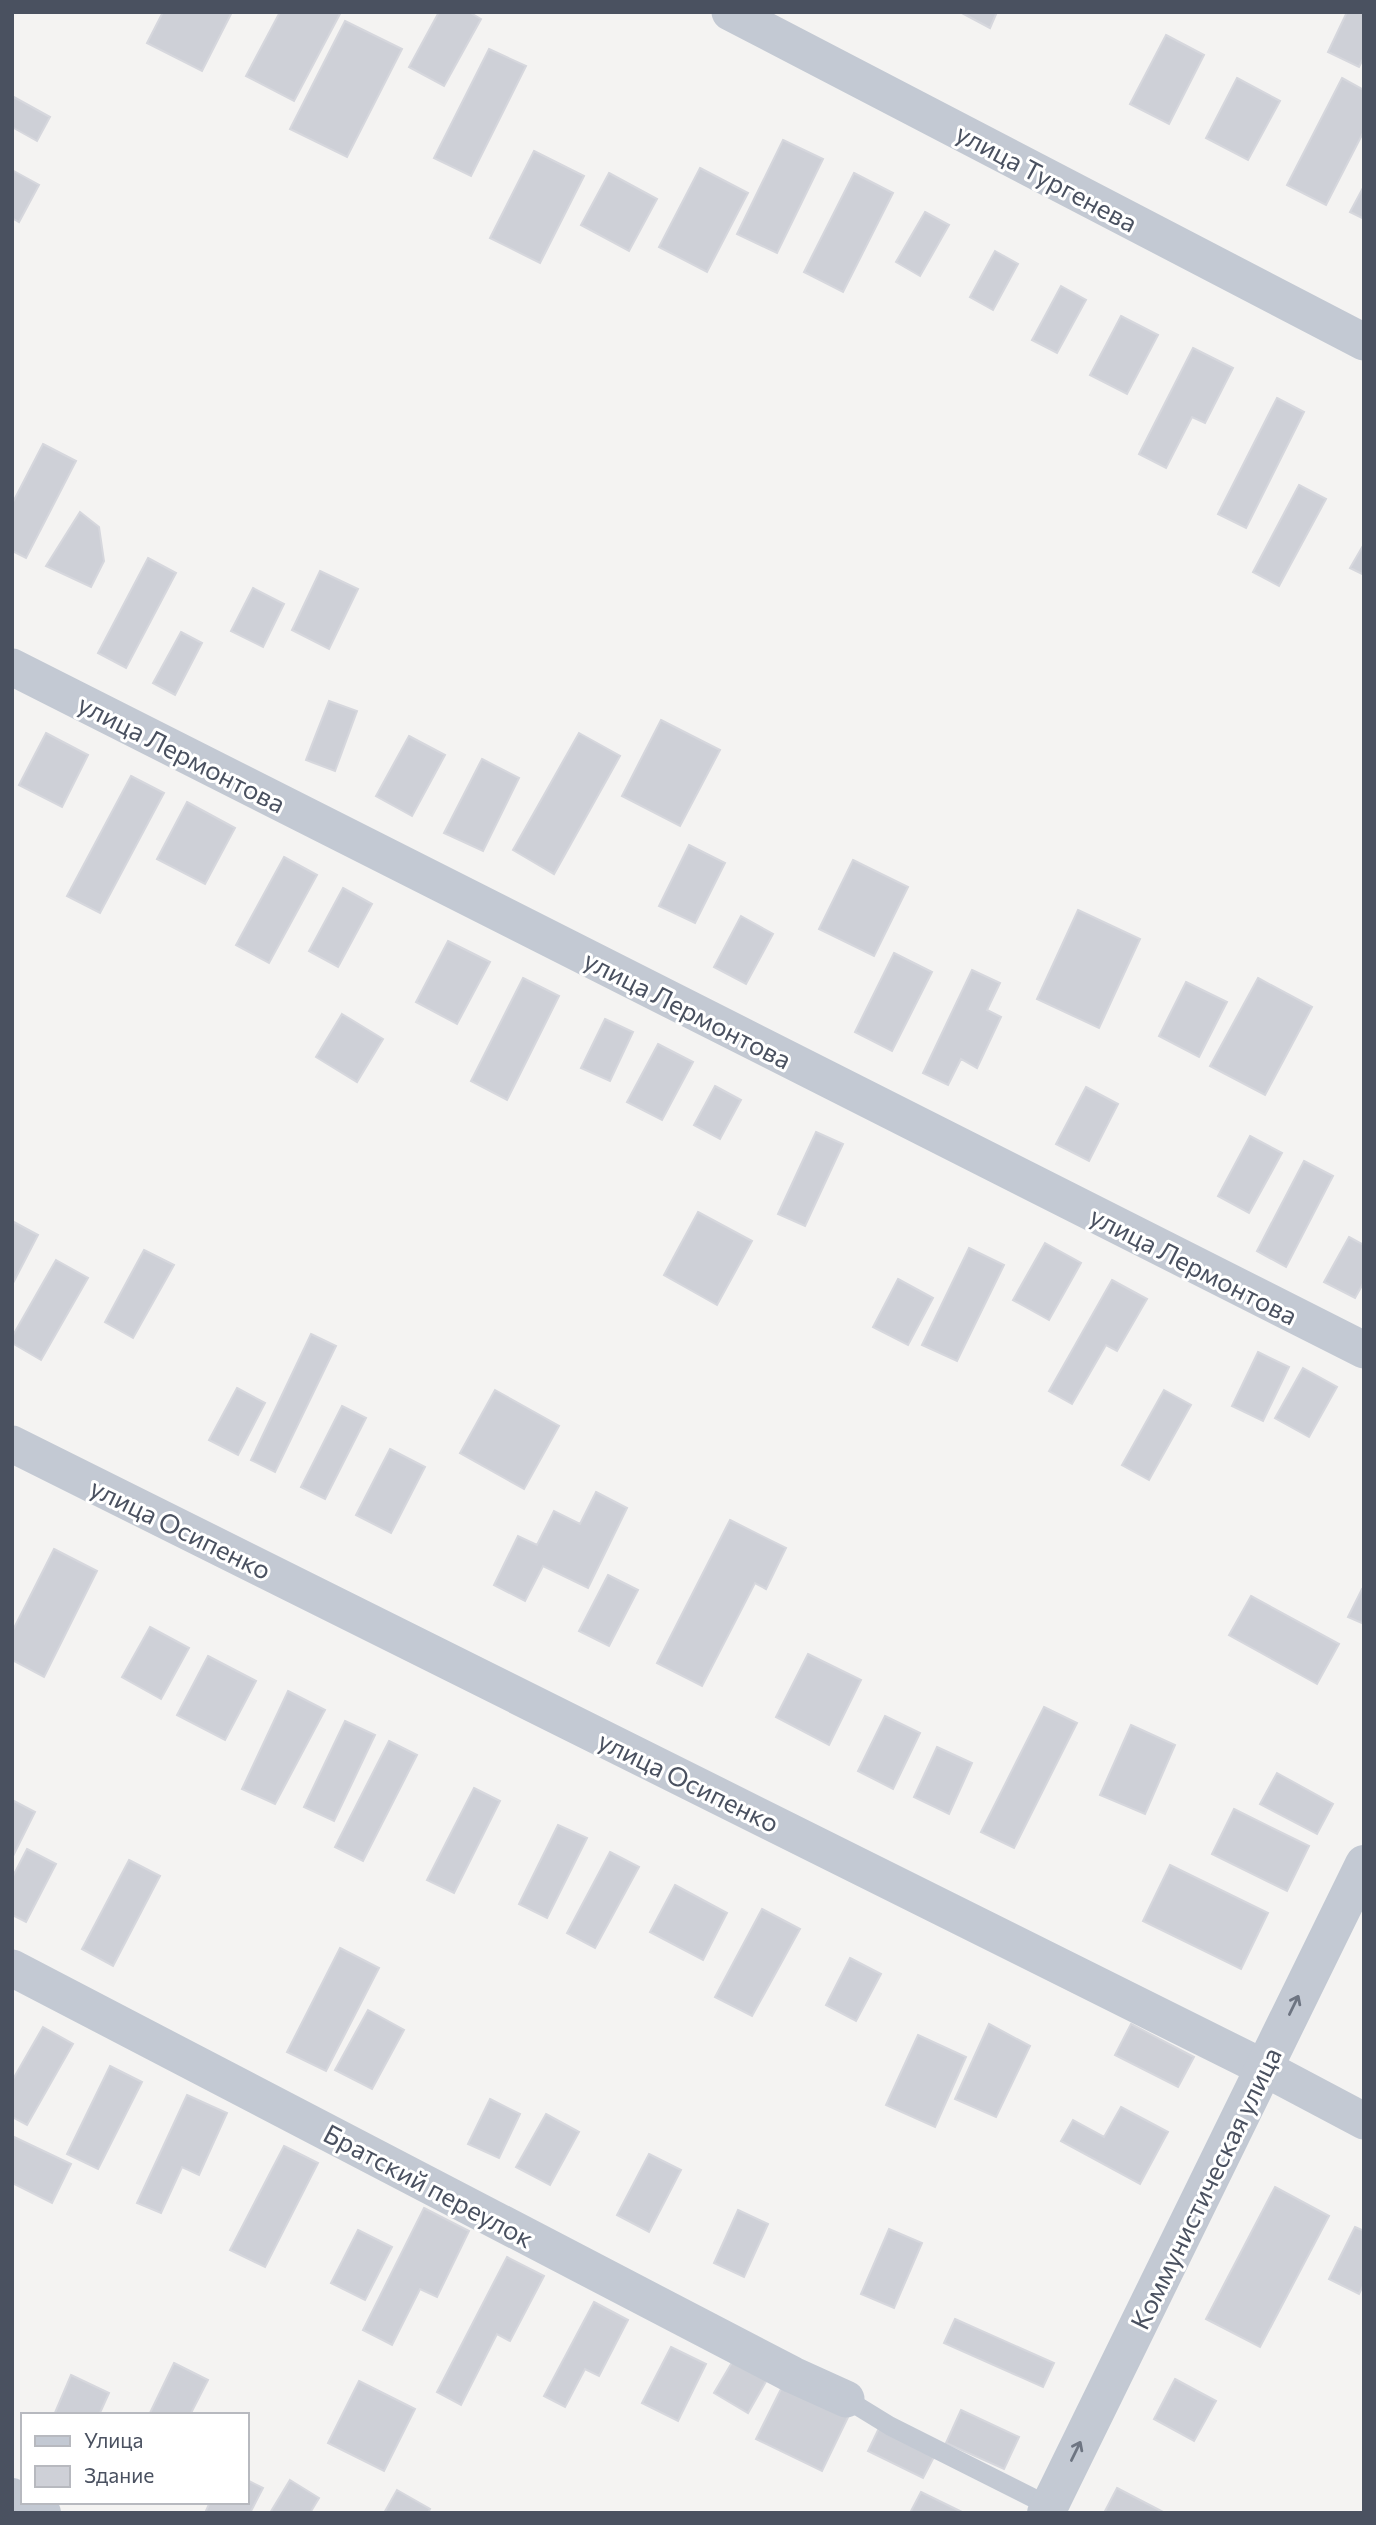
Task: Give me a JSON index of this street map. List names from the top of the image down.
{
  "streets": {
    "street": [
      "улица Тургенева",
      "улица Лермонтова",
      "улица Осипенко",
      "Братский переулок",
      "Коммунистическая улица"
    ]
  },
  "crossings": [
    ["улица Осипенко", "Коммунистическая улица"]
  ],
  "one_way": ["Коммунистическая улица"],
  "legend": ["Улица", "Здание"]
}
